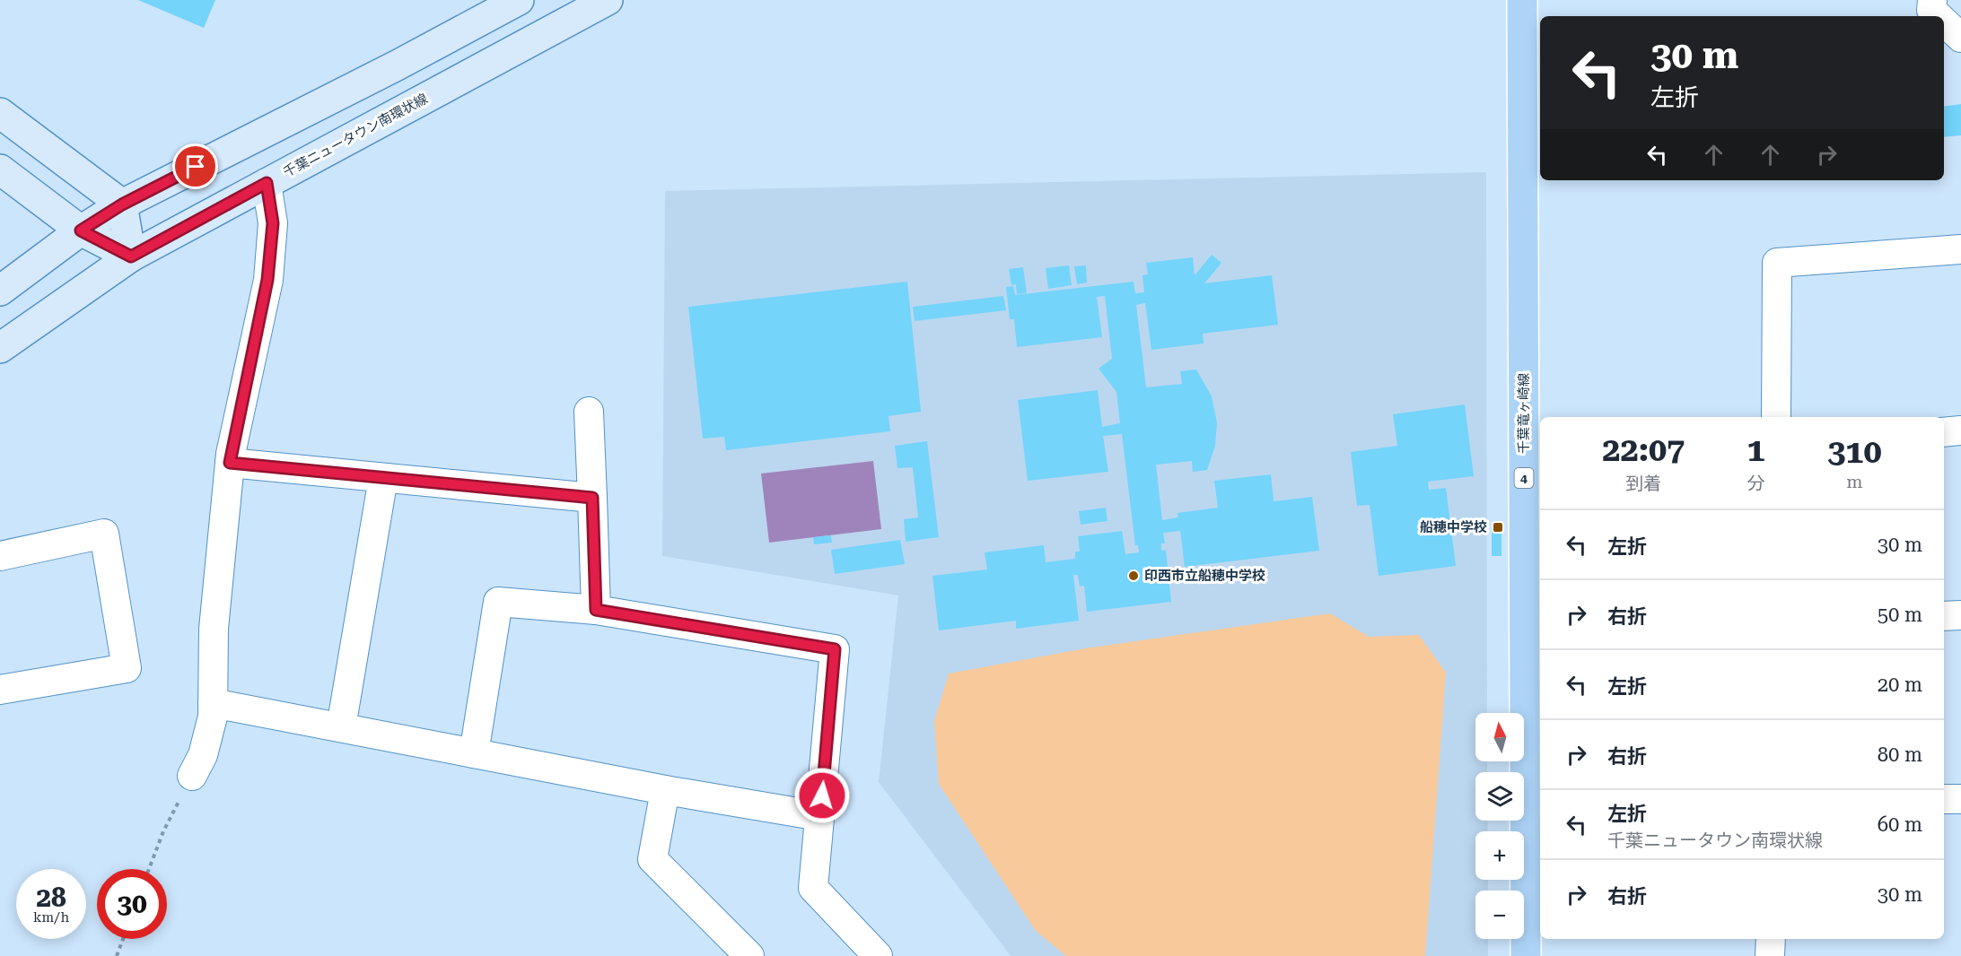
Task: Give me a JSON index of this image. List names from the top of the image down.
{
  "streets": {
    "main road": ["千葉ニュータウン南環状線", "千葉竜ヶ崎線", "4"]
  },
  "places": {
    "transit": ["船穂中学校"],
    "other": ["印西市立船穂中学校"]
  },
  "north": "top",
  "page": {
    "turn": ["30 m", "左折"],
    "eta": [
      "22:07",
      "到着",
      "1",
      "分",
      "310",
      "m"
    ],
    "list": [
      {
        "name": "左折",
        "value": "30 m"
      },
      {
        "name": "右折",
        "value": "50 m"
      },
      {
        "name": "左折",
        "value": "20 m"
      },
      {
        "name": "右折",
        "value": "80 m"
      },
      {
        "name": "左折",
        "note": "千葉ニュータウン南環状線",
        "value": "60 m"
      },
      {
        "name": "右折",
        "value": "30 m"
      }
    ],
    "map_buttons": ["+", "−"],
    "speed": "28 km/h",
    "limit": "30"
  }
}
